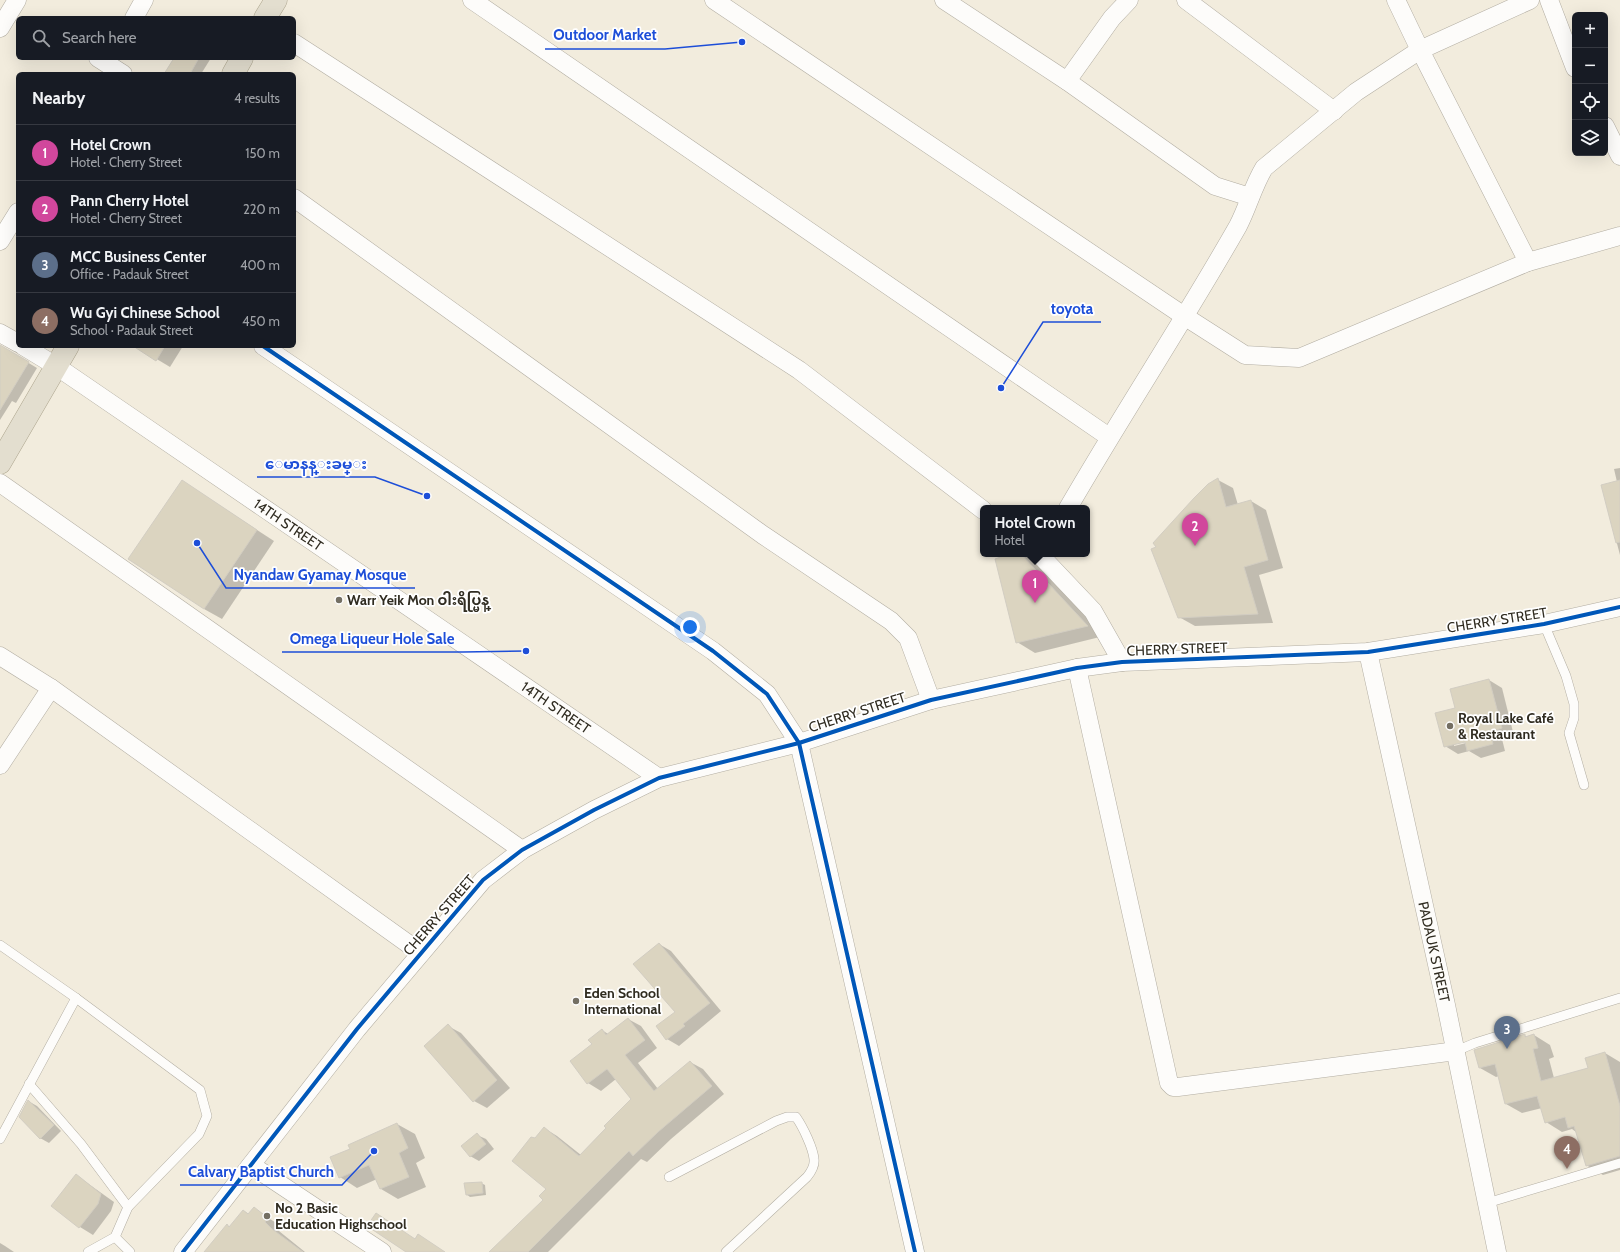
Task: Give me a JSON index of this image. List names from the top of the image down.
{
  "streets": {
    "street": ["14TH STREET", "CHERRY STREET", "PADAUK STREET"]
  },
  "crossings": [
    ["14TH STREET", "CHERRY STREET"],
    ["CHERRY STREET", "PADAUK STREET"]
  ],
  "places": [
    "Outdoor Market",
    "toyota",
    "ေမာနန္းခမ္း",
    "Nyandaw Gyamay Mosque",
    "Warr Yeik Mon ဝါးရိပ္မြန္",
    "Omega Liqueur Hole Sale",
    "Royal Lake Café & Restaurant",
    "Eden School International",
    "Calvary Baptist Church",
    "No 2 Basic Education Highschool"
  ],
  "page": {
    "map_buttons": ["+", "−"],
    "search": "Search here",
    "heading": ["Nearby", "4 results"],
    "list": [
      {
        "mark": "1",
        "name": "Hotel Crown",
        "note": "Hotel · Cherry Street",
        "value": "150 m"
      },
      {
        "mark": "2",
        "name": "Pann Cherry Hotel",
        "note": "Hotel · Cherry Street",
        "value": "220 m"
      },
      {
        "mark": "3",
        "name": "MCC Business Center",
        "note": "Office · Padauk Street",
        "value": "400 m"
      },
      {
        "mark": "4",
        "name": "Wu Gyi Chinese School",
        "note": "School · Padauk Street",
        "value": "450 m"
      }
    ],
    "popup": ["Hotel Crown", "Hotel"],
    "pins": [
      "2",
      "1",
      "3",
      "4"
    ]
  }
}
